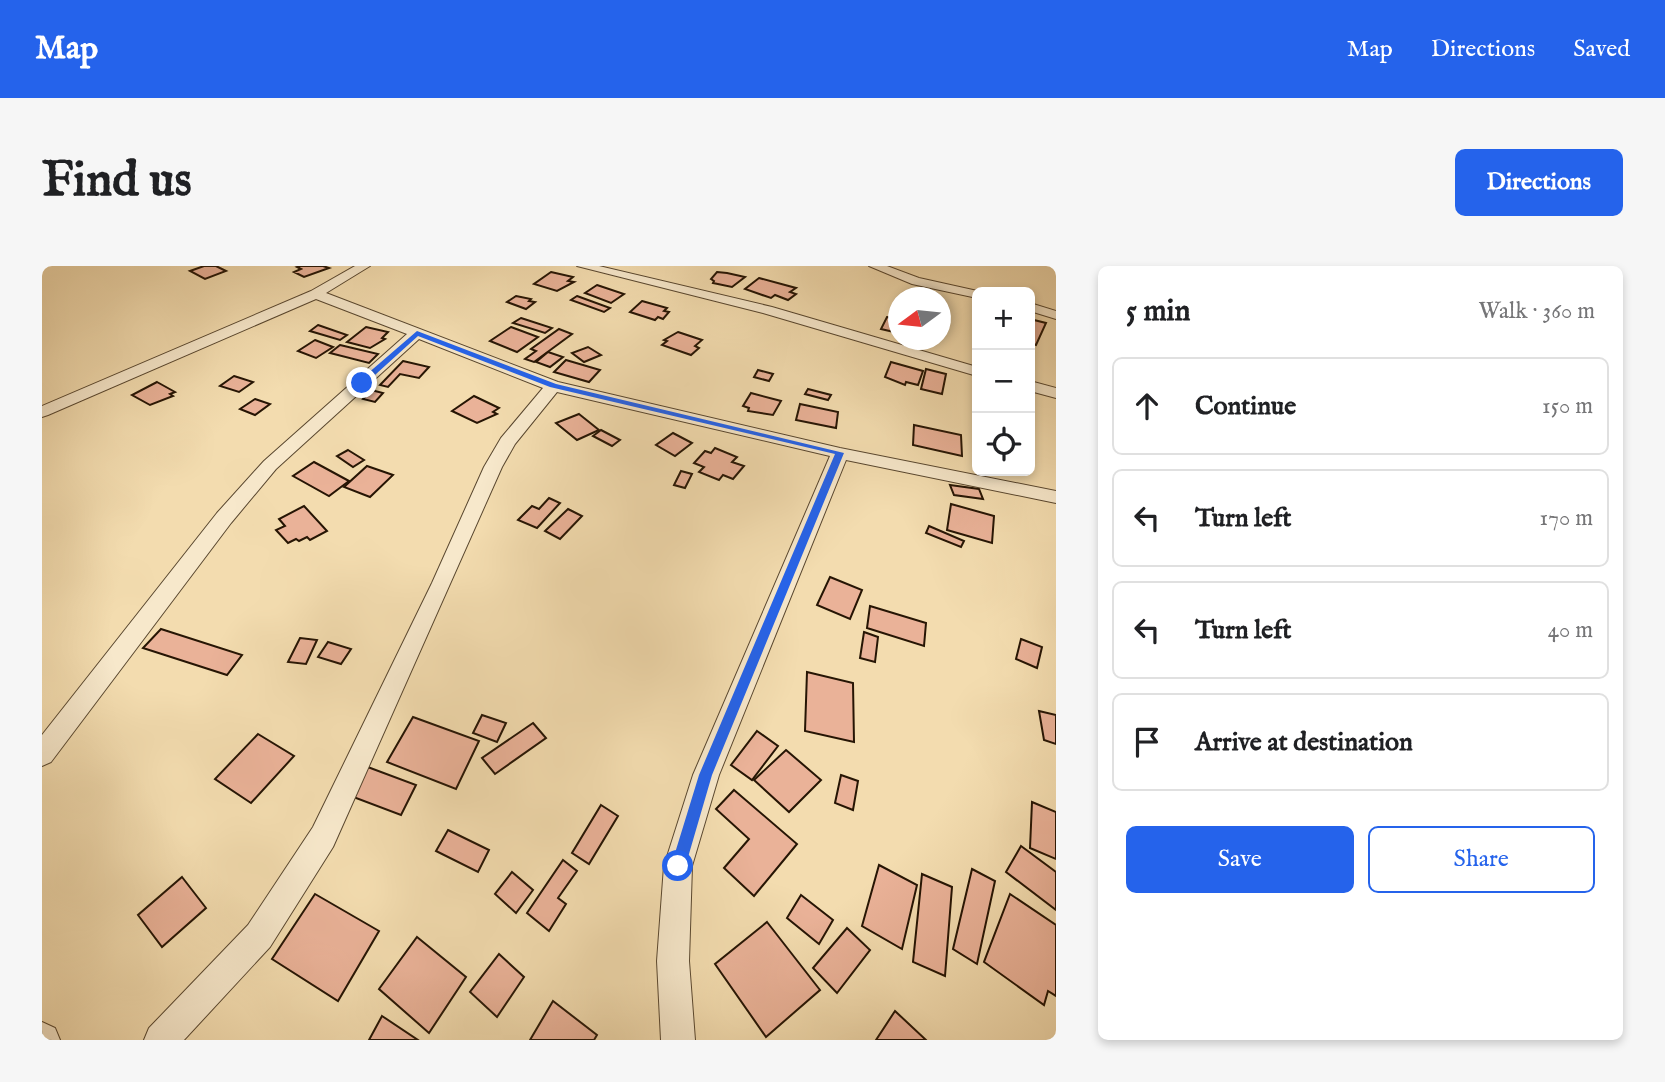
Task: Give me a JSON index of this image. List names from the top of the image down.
{
  "north": "left",
  "page": {
    "header": "Map",
    "nav": ["Map", "Directions", "Saved"],
    "buttons": [
      "Directions",
      ["Save", "Share"]
    ],
    "title": "Find us",
    "heading": ["5 min", "Walk · 360 m"],
    "map_buttons": ["+", "−"],
    "list": [
      ["Continue", "150 m"],
      ["Turn left", "170 m"],
      ["Turn left", "40 m"],
      "Arrive at destination"
    ]
  }
}
